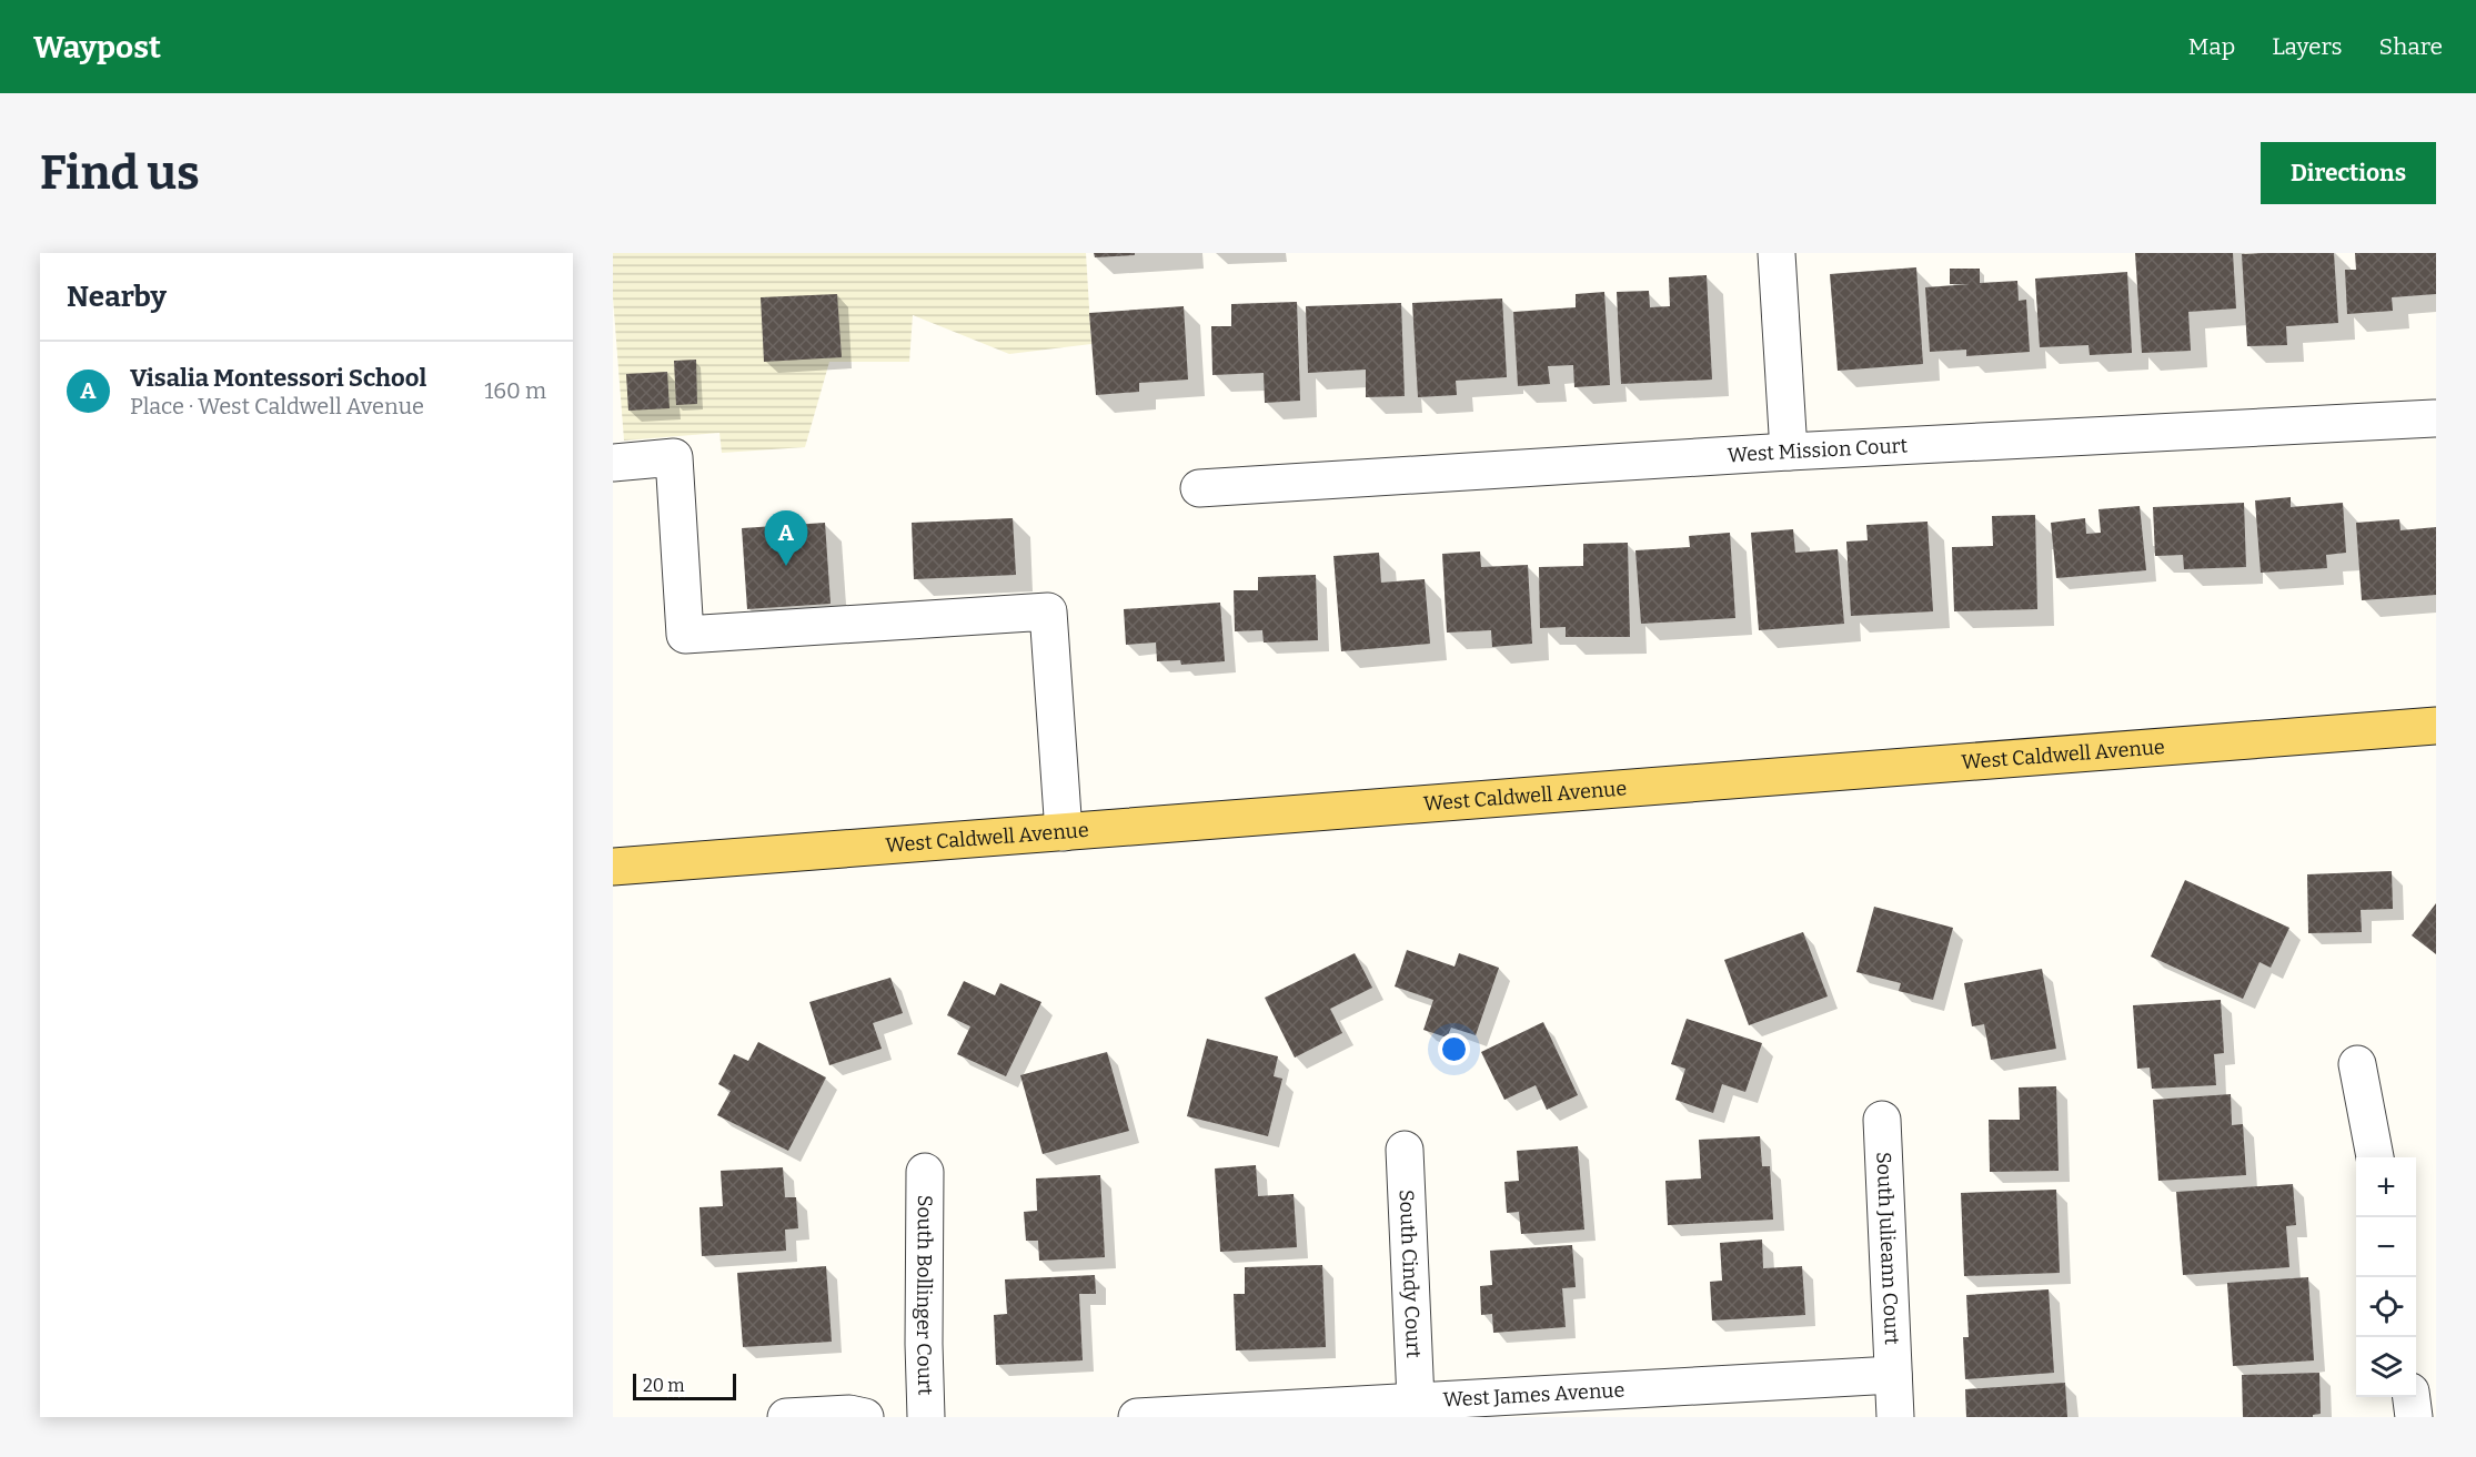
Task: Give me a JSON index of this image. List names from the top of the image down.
{
  "streets": {
    "main road": ["West Caldwell Avenue"],
    "street": [
      "West Mission Court",
      "South Julieann Court",
      "South Cindy Court",
      "South Bollinger Court",
      "West James Avenue"
    ]
  },
  "crossings": [
    ["South Julieann Court", "West James Avenue"],
    ["South Cindy Court", "West James Avenue"]
  ],
  "scale_bar": "20 m",
  "page": {
    "header": "Waypost",
    "nav": ["Map", "Layers", "Share"],
    "buttons": "Directions",
    "title": "Find us",
    "heading": "Nearby",
    "list": [
      {
        "mark": "A",
        "name": "Visalia Montessori School",
        "note": "Place · West Caldwell Avenue",
        "value": "160 m"
      }
    ],
    "pins": "A",
    "map_buttons": ["+", "−"],
    "scale": "20 m"
  }
}
